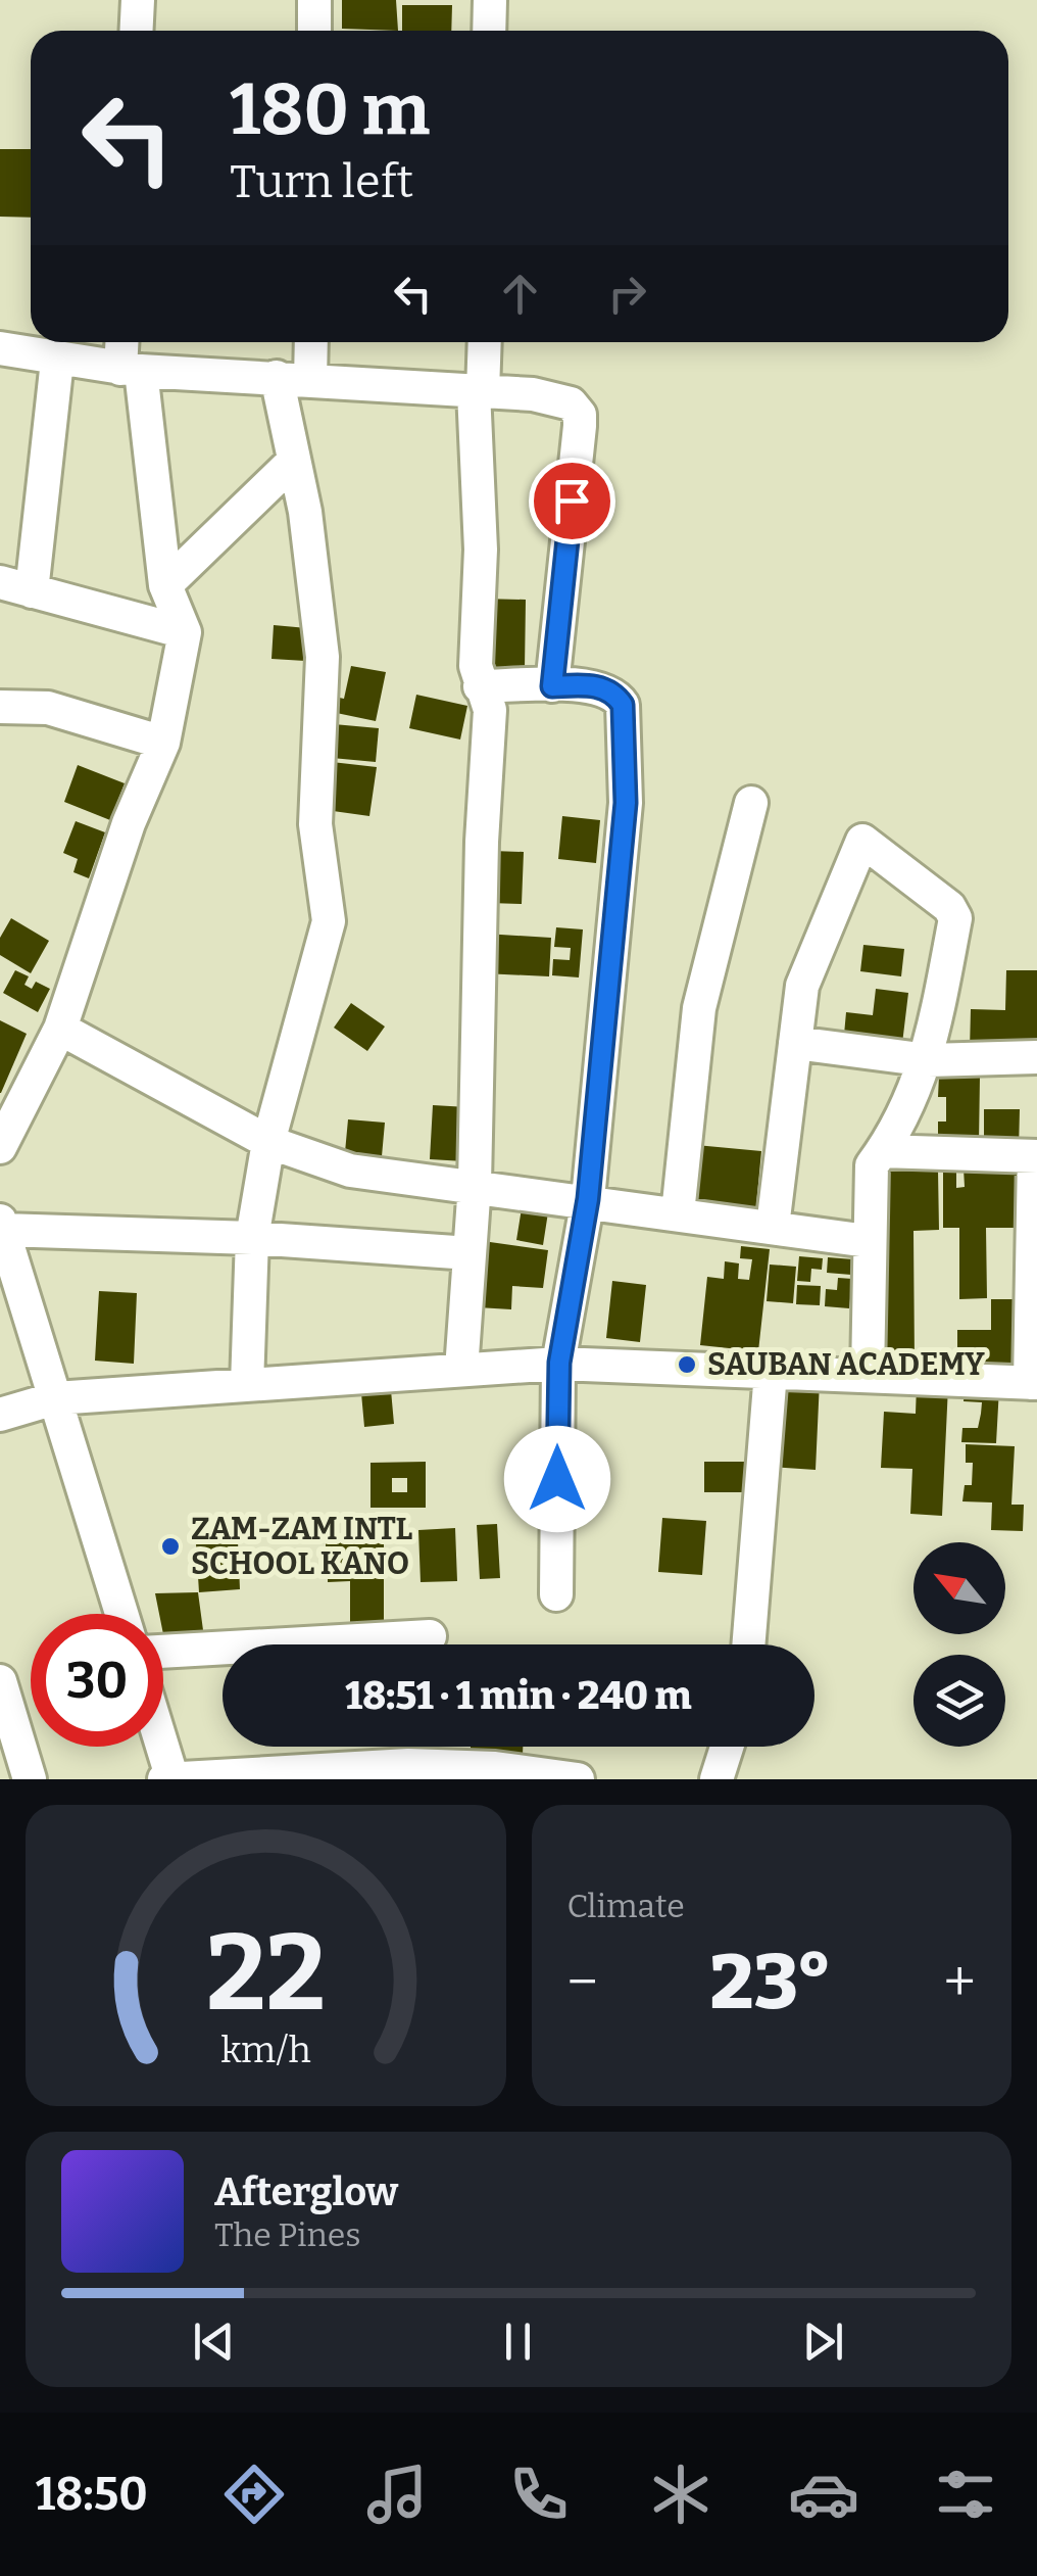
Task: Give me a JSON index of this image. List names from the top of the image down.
{
  "places": ["SAUBAN ACADEMY", "ZAM-ZAM INTL SCHOOL KANO"],
  "north": "top left",
  "page": {
    "turn": ["180 m", "Turn left"],
    "limit": "30",
    "trip": "18:51 · 1 min · 240 m",
    "tile": "Climate",
    "heat": ["−", "23°", "+"],
    "song": ["Afterglow", "The Pines"],
    "tabs": "18:50",
    "gauge": ["22", "km/h"]
  }
}
